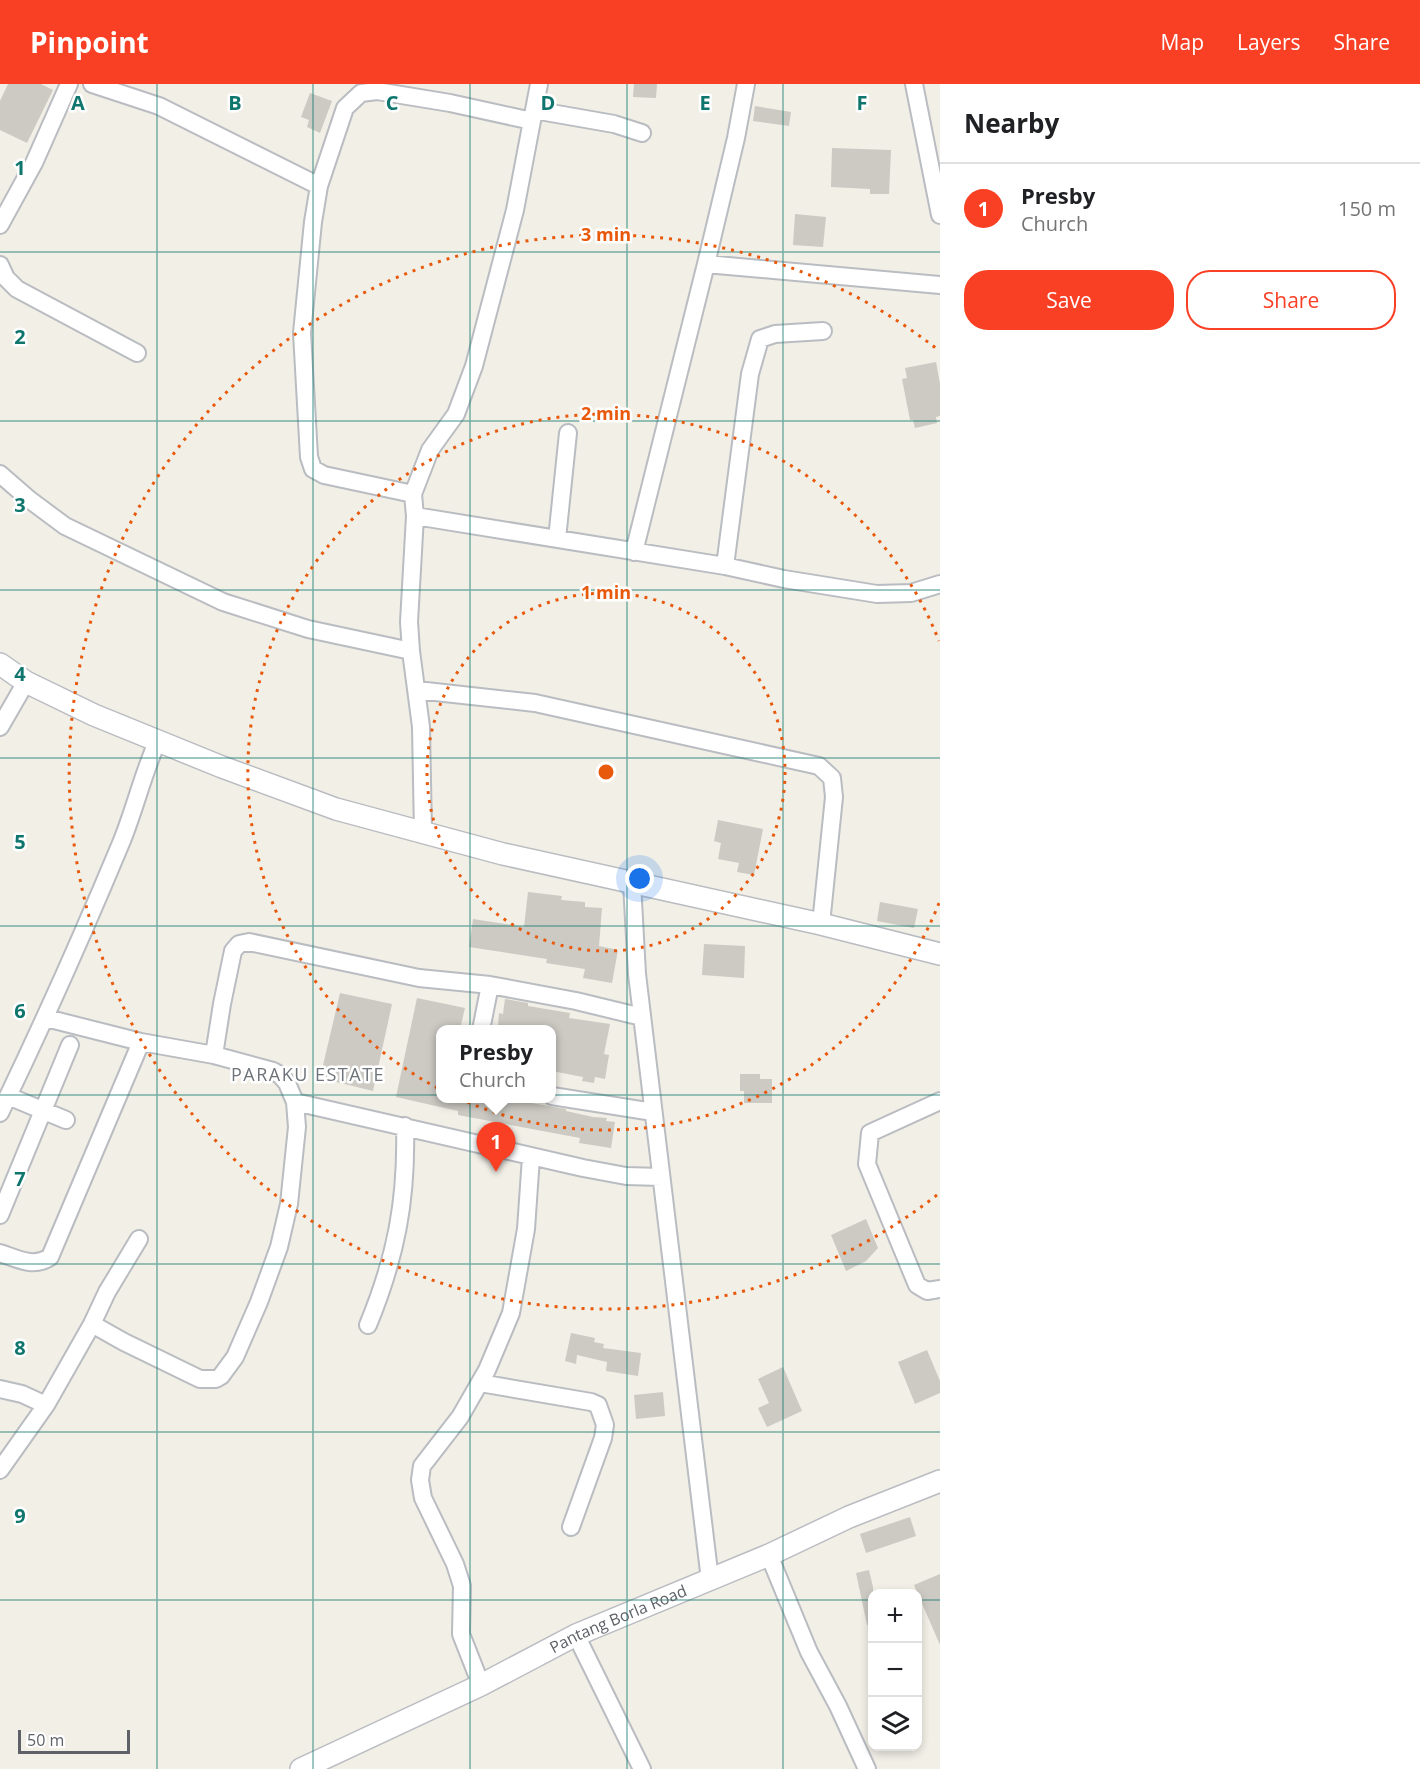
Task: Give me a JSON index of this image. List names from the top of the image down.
{
  "streets": {
    "street": ["Pantang Borla Road"]
  },
  "districts": ["PARAKU ESTATE"],
  "scale_bar": "50 m",
  "page": {
    "header": "Pinpoint",
    "nav": ["Map", "Layers", "Share"],
    "heading": "Nearby",
    "list": [
      {
        "mark": "1",
        "name": "Presby",
        "note": "Church",
        "value": "150 m"
      }
    ],
    "buttons": ["Save", "Share"],
    "popup": ["Presby", "Church"],
    "pins": "1",
    "map_buttons": ["+", "−"],
    "scale": "50 m"
  },
  "grid": {
    "columns": [
      "A",
      "B",
      "C",
      "D",
      "E",
      "F"
    ],
    "rows": [
      "1",
      "2",
      "3",
      "4",
      "5",
      "6",
      "7",
      "8",
      "9"
    ]
  },
  "rings": ["3 min", "2 min", "1 min"]
}
